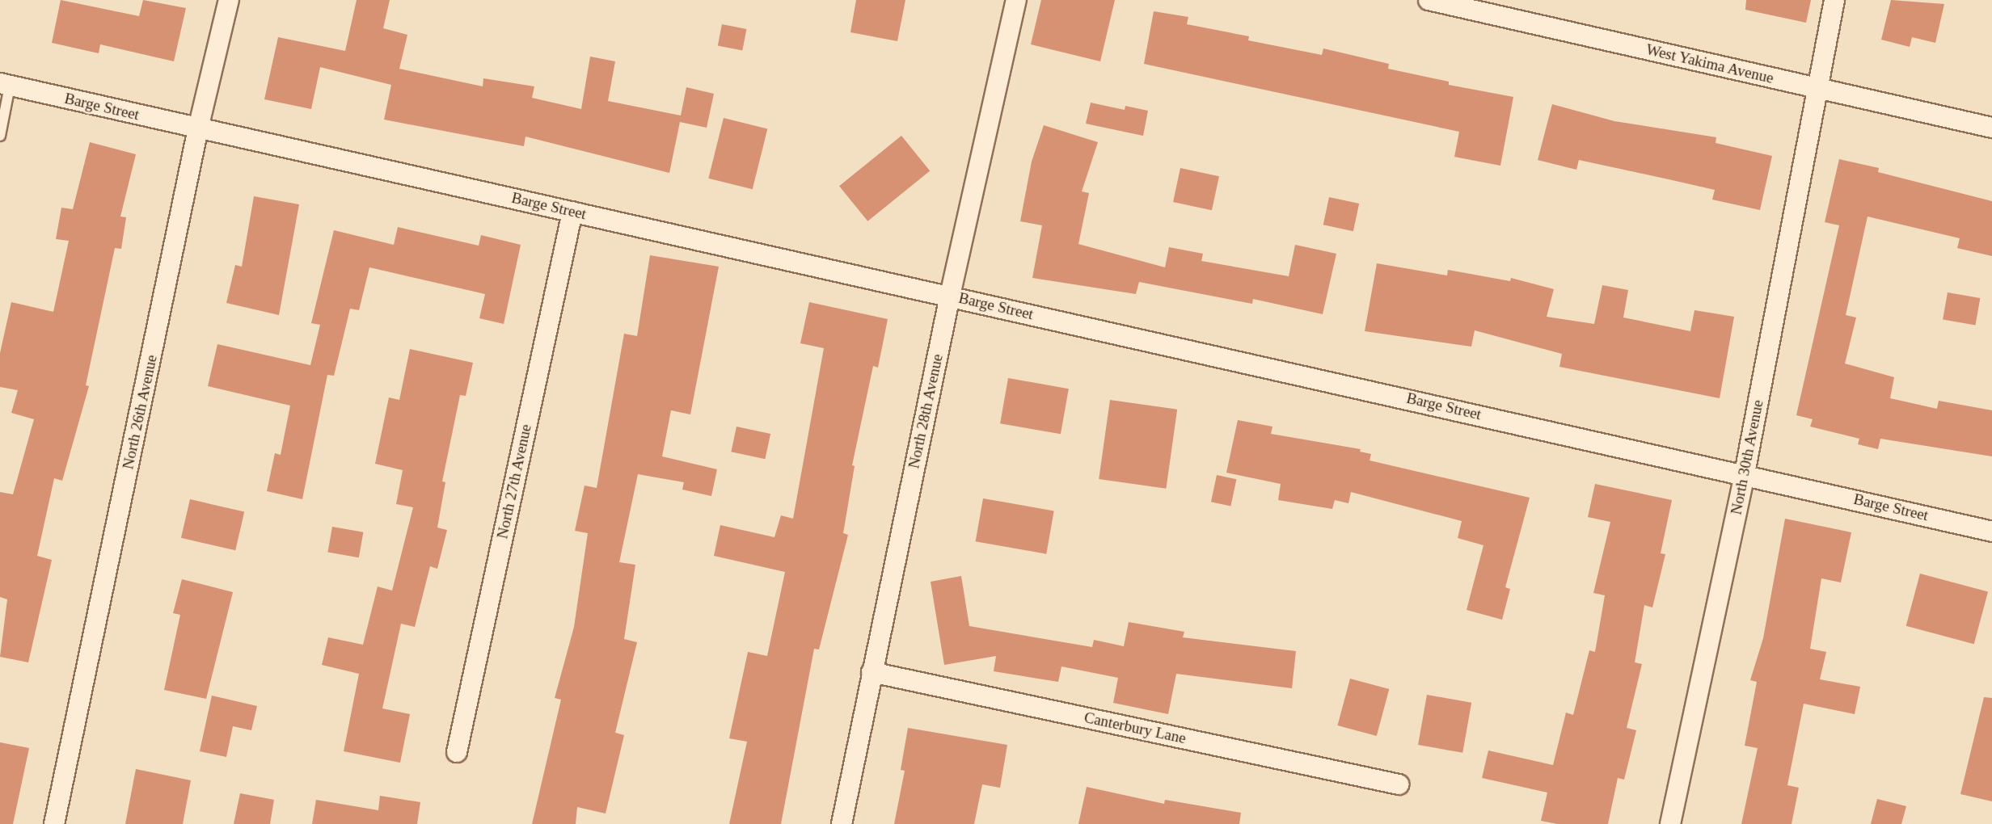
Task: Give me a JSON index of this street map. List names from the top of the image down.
{
  "streets": {
    "street": [
      "West Yakima Avenue",
      "Barge Street",
      "North 28th Avenue",
      "North 26th Avenue",
      "North 30th Avenue",
      "North 27th Avenue",
      "Canterbury Lane"
    ]
  },
  "crossings": [
    ["West Yakima Avenue", "North 30th Avenue"],
    ["Barge Street", "North 28th Avenue"],
    ["Barge Street", "North 26th Avenue"],
    ["Barge Street", "North 30th Avenue"],
    ["Barge Street", "North 27th Avenue"],
    ["North 28th Avenue", "Canterbury Lane"]
  ]
}
